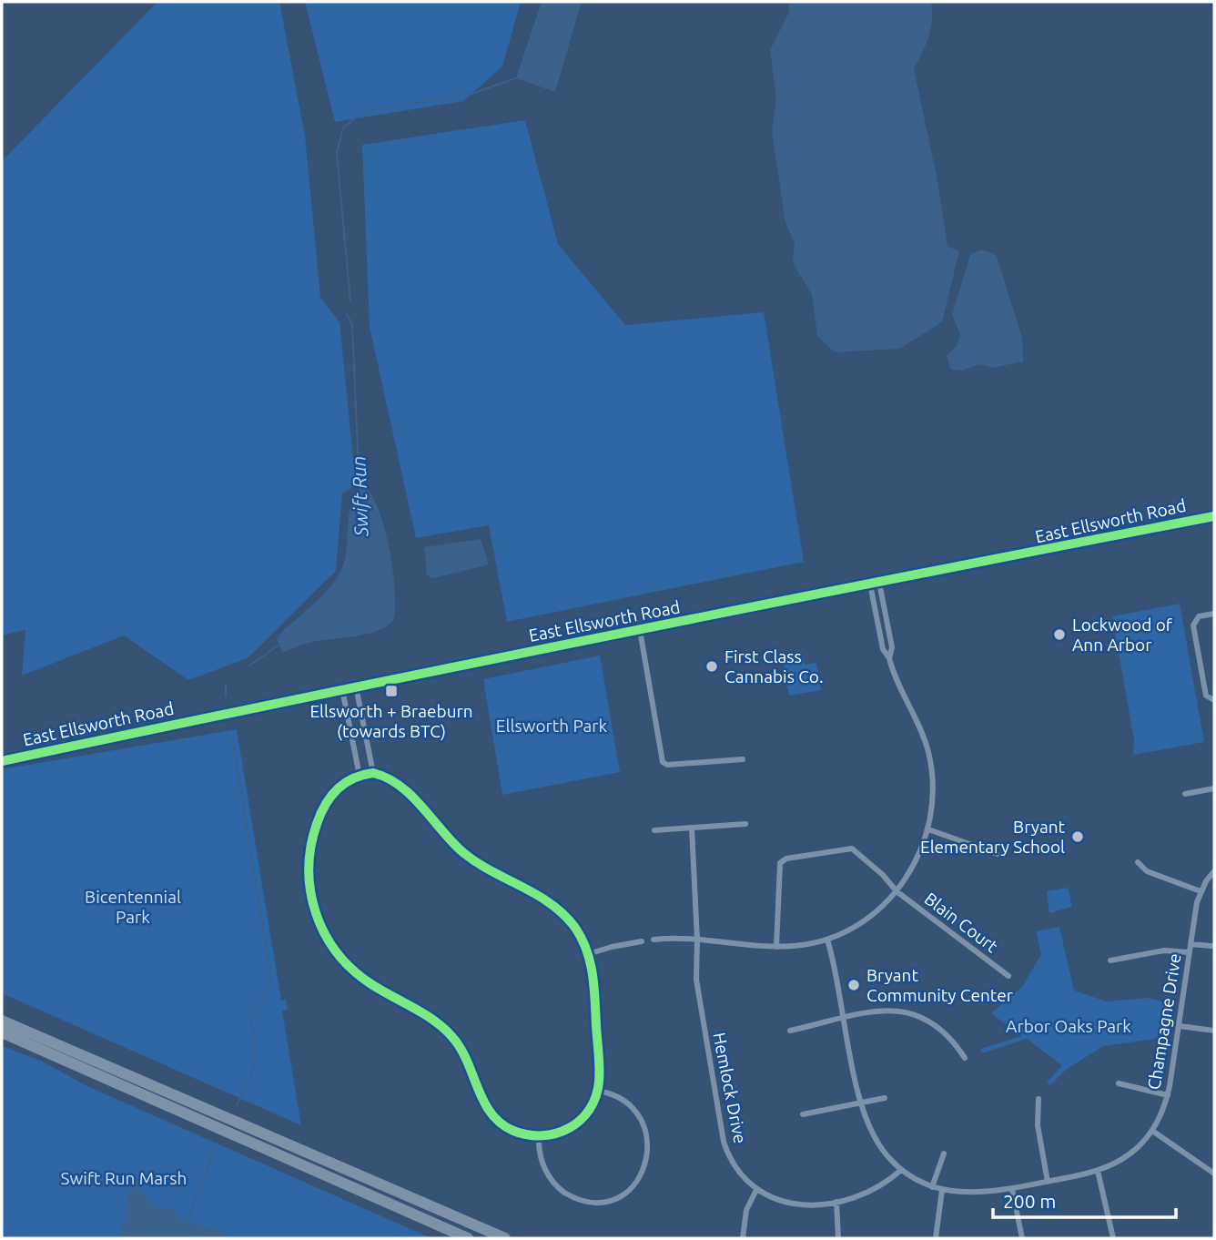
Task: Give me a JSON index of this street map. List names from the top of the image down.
{
  "streets": {
    "main road": ["East Ellsworth Road"],
    "street": ["Blain Court", "Champagne Drive", "Hemlock Drive"]
  },
  "crossings": [
    ["Champagne Drive", "Hemlock Drive"]
  ],
  "water": ["Swift Run"],
  "parks": [
    "Ellsworth Park",
    "Bicentennial Park",
    "Arbor Oaks Park",
    "Swift Run Marsh"
  ],
  "places": {
    "other": [
      "Lockwood of Ann Arbor",
      "First Class Cannabis Co.",
      "Bryant Elementary School",
      "Bryant Community Center"
    ],
    "transit": ["Ellsworth + Braeburn (towards BTC)"]
  },
  "scale_bar": "200 m"
}
